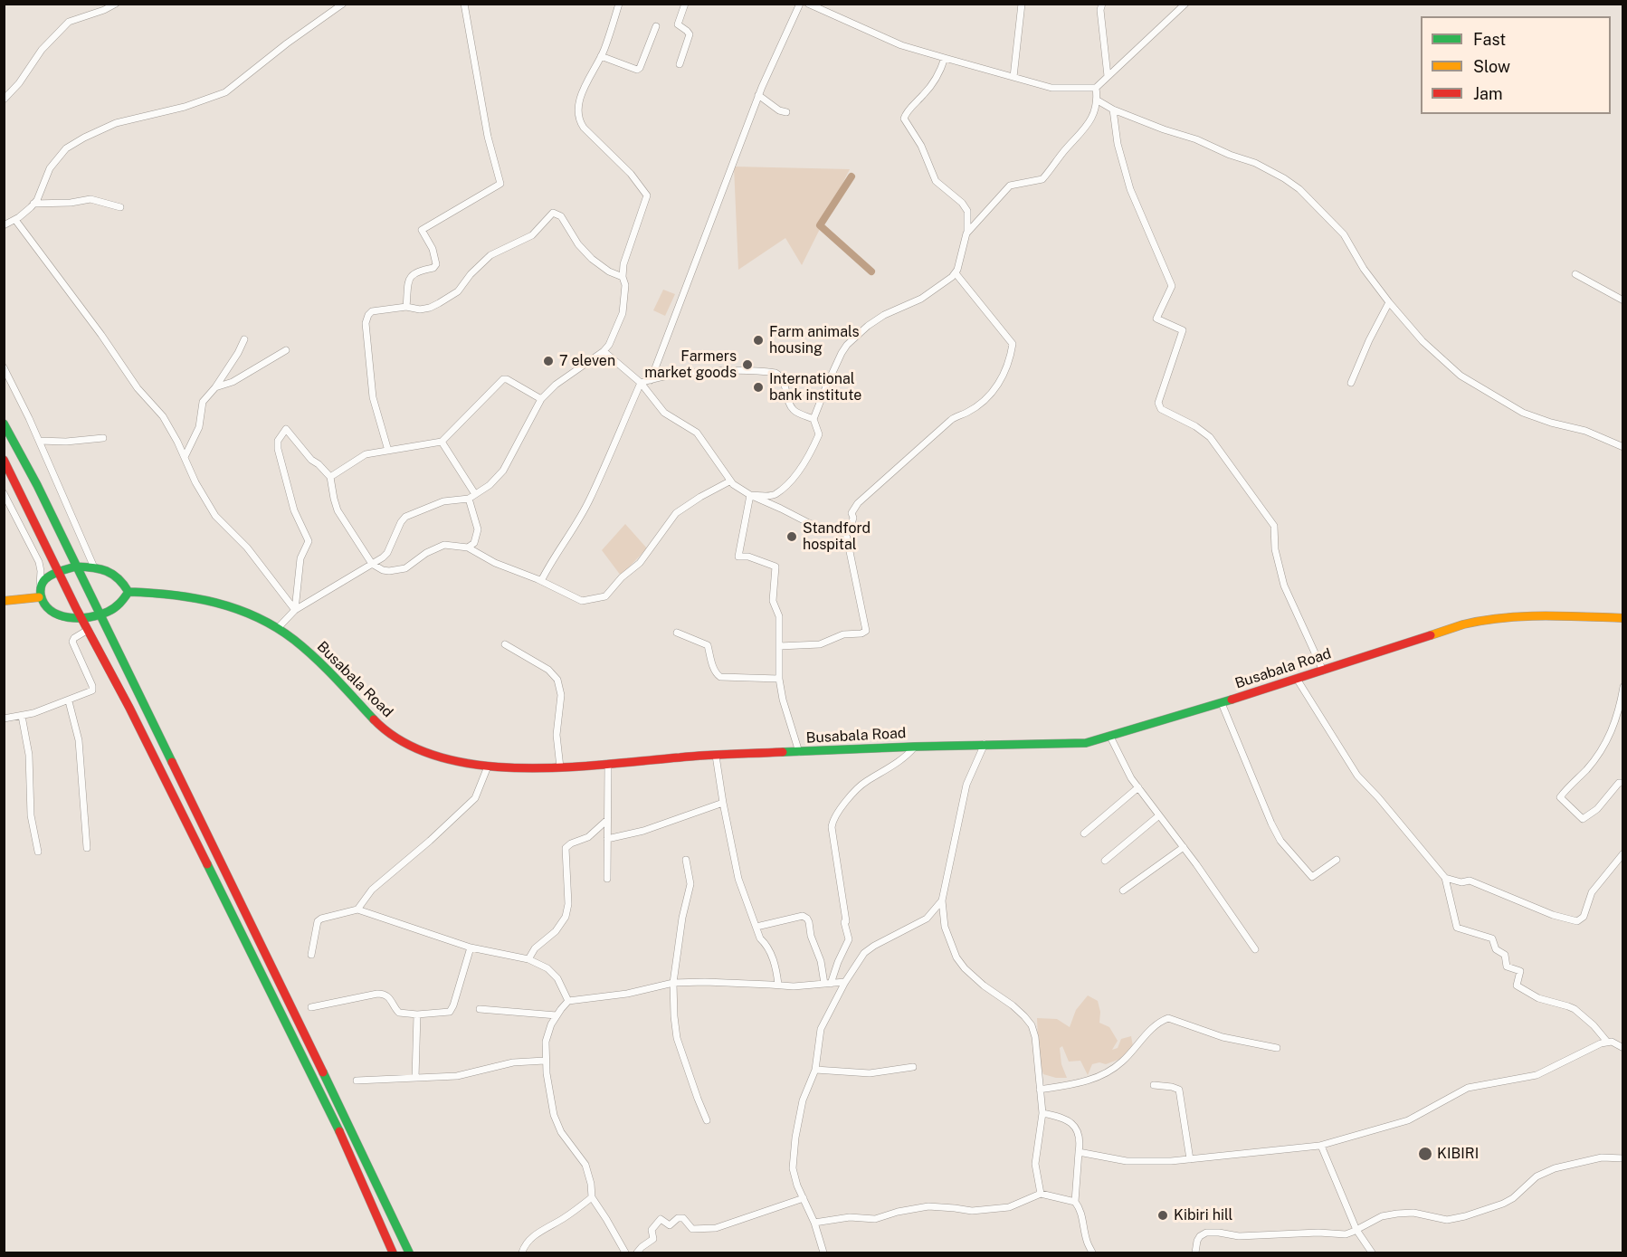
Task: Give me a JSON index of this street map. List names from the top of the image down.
{
  "streets": {
    "main road": ["Busabala Road"]
  },
  "places": [
    "Farm animals housing",
    "7 eleven",
    "Farmers market goods",
    "International bank institute",
    "Standford hospital",
    "KIBIRI",
    "Kibiri hill"
  ],
  "legend": ["Fast", "Slow", "Jam"]
}
